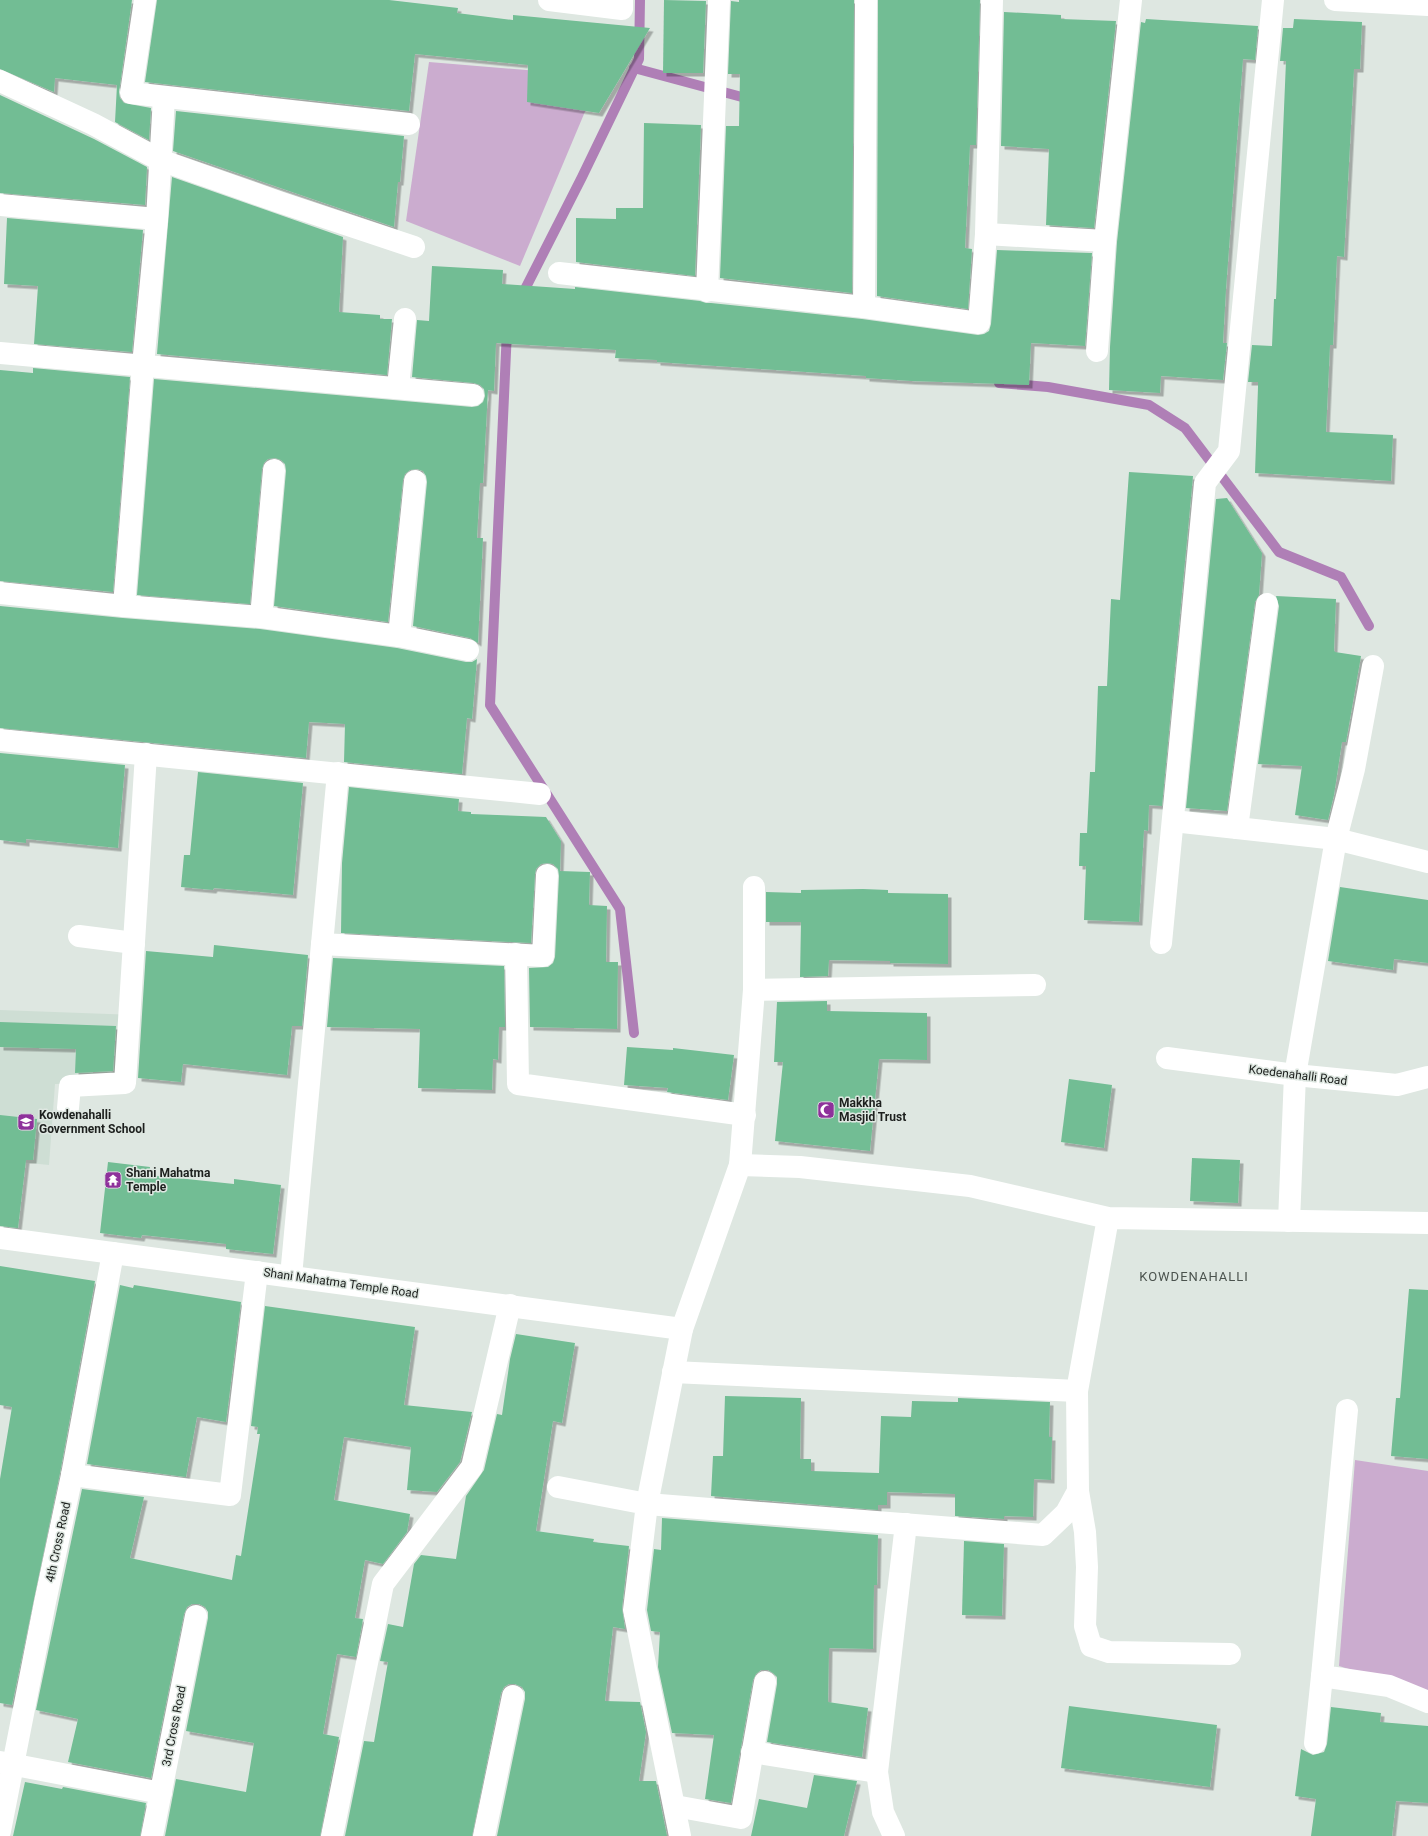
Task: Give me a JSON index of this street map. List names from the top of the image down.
{
  "streets": {
    "street": [
      "Koedenahalli Road",
      "Shani Mahatma Temple Road",
      "4th Cross Road",
      "3rd Cross Road"
    ]
  },
  "crossings": [
    ["Shani Mahatma Temple Road", "4th Cross Road"]
  ],
  "districts": ["KOWDENAHALLI"],
  "places": {
    "mosque": ["Makkha Masjid Trust"],
    "school or university": ["Kowdenahalli Government School"],
    "temple": ["Shani Mahatma Temple"]
  }
}
